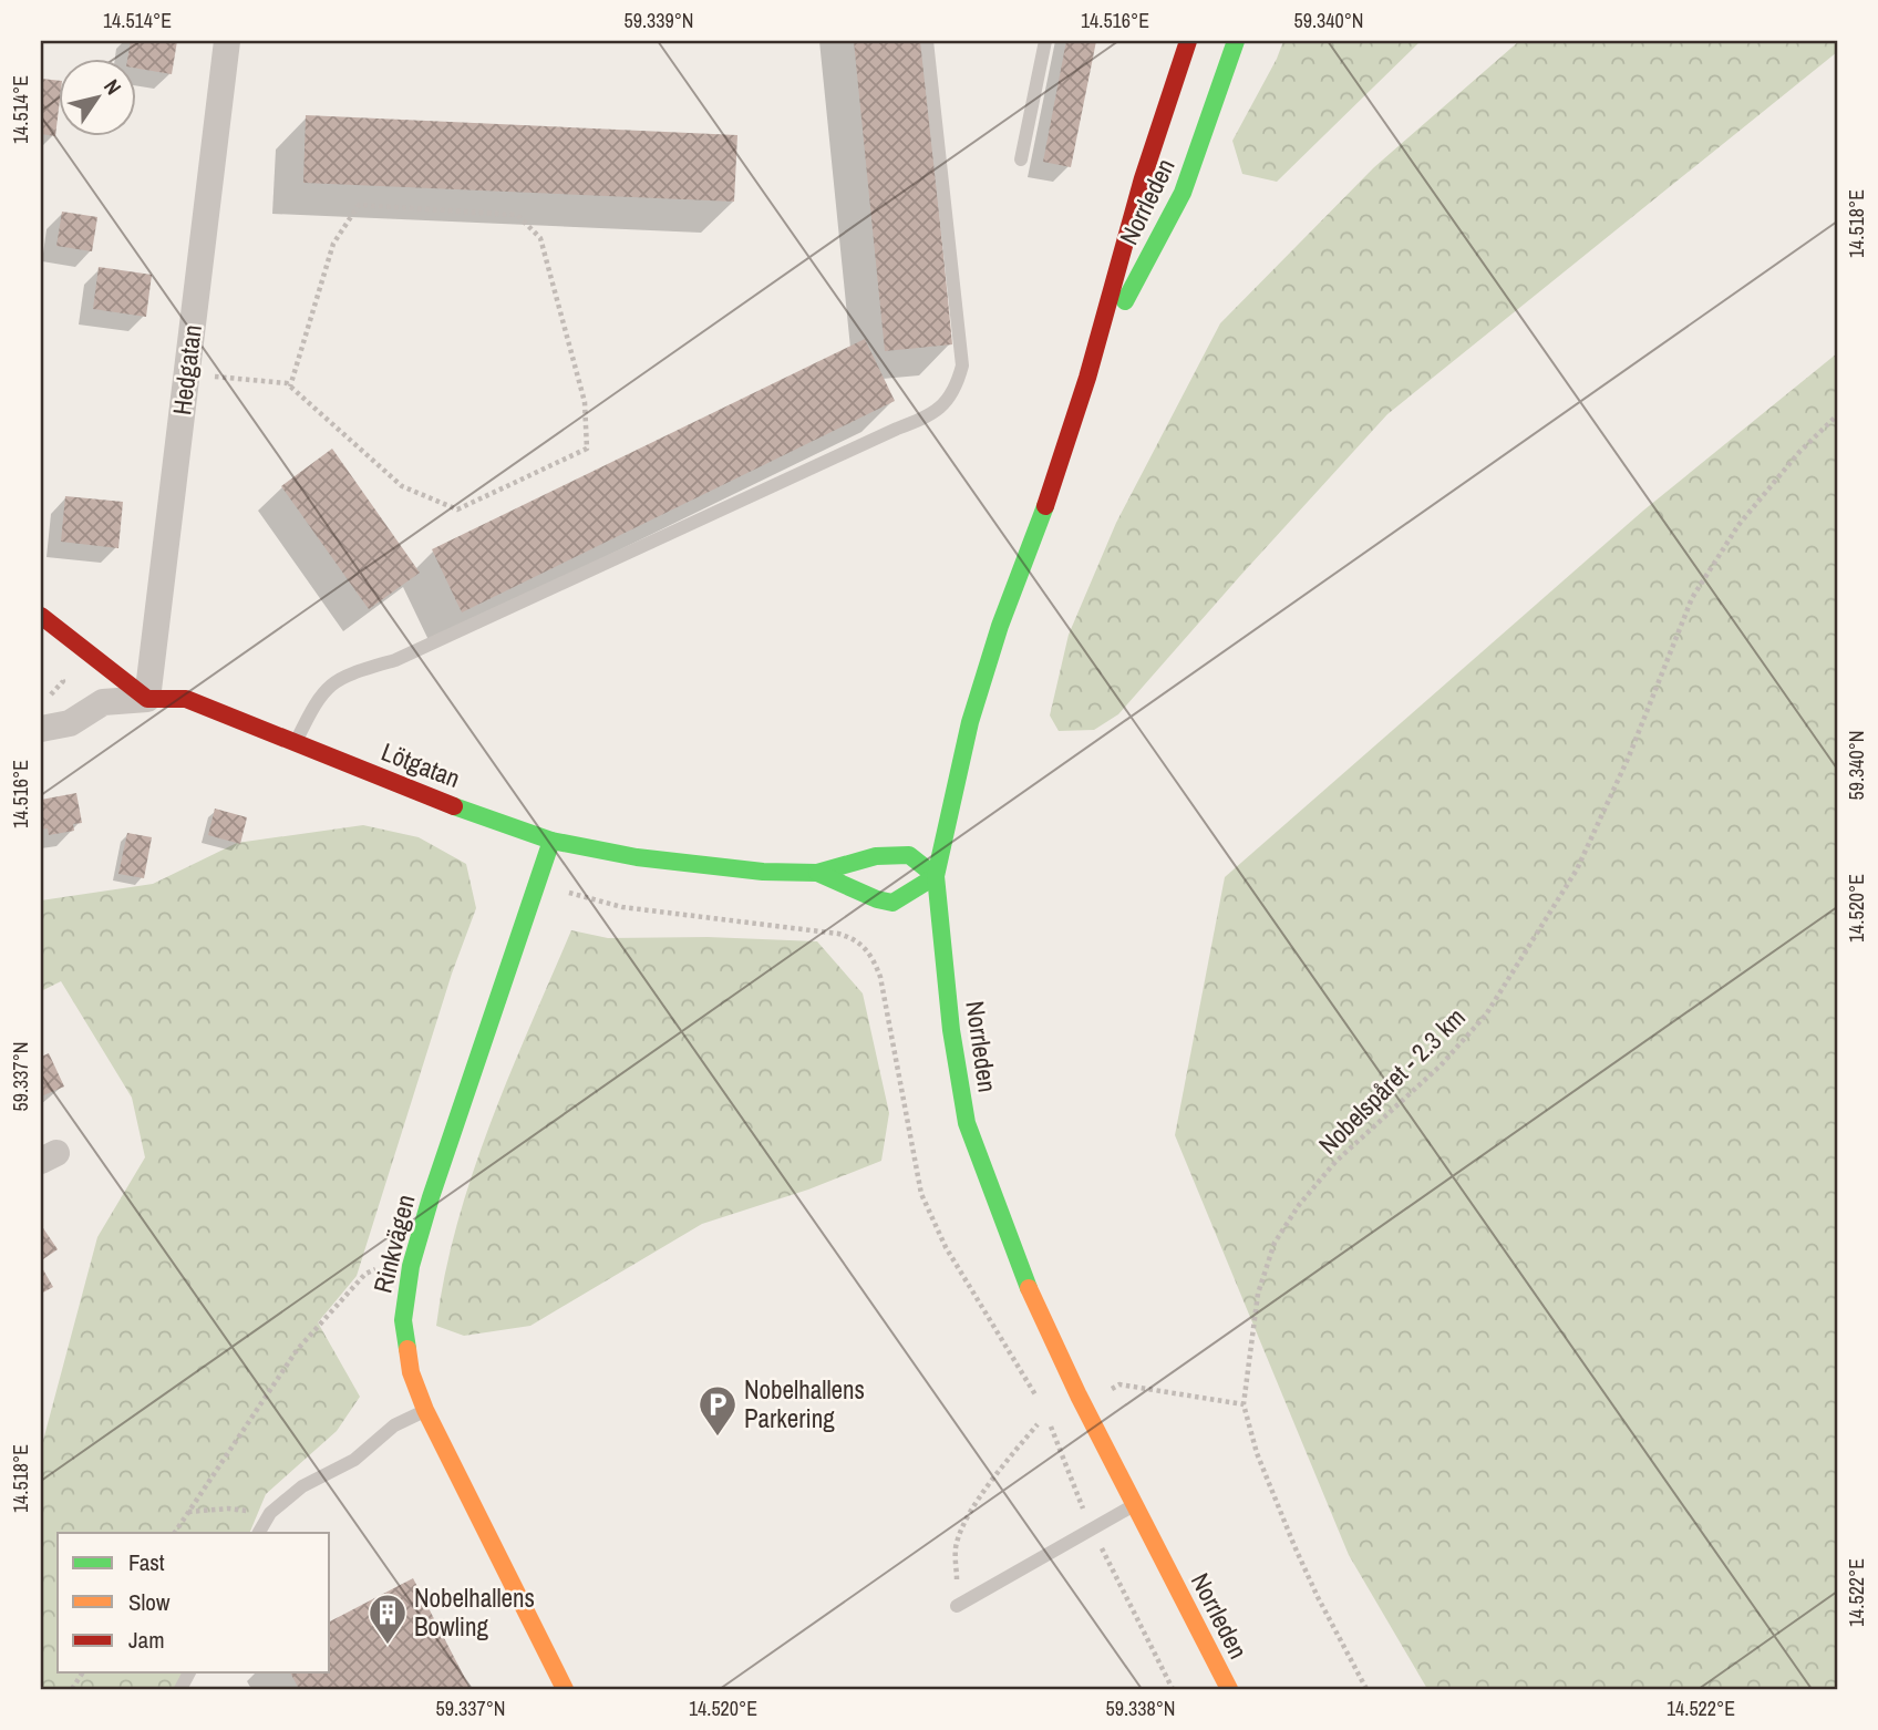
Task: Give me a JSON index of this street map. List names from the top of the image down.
{
  "streets": {
    "street": [
      "Norrleden",
      "Hedgatan",
      "Lötgatan",
      "Rinkvägen"
    ],
    "path": ["Nobelspåret - 2.3 km"]
  },
  "crossings": [
    ["Norrleden", "Lötgatan"],
    ["Hedgatan", "Lötgatan"],
    ["Lötgatan", "Rinkvägen"]
  ],
  "places": {
    "parking": ["Nobelhallens Parkering"],
    "building": ["Nobelhallens Bowling"]
  },
  "legend": ["Fast", "Slow", "Jam"],
  "north": "top right",
  "coordinates": [
    "14.514°E",
    "59.339°N",
    "14.516°E",
    "59.340°N",
    "14.518°E",
    "14.520°E",
    "59.337°N",
    "14.522°E",
    "59.338°N"
  ]
}
